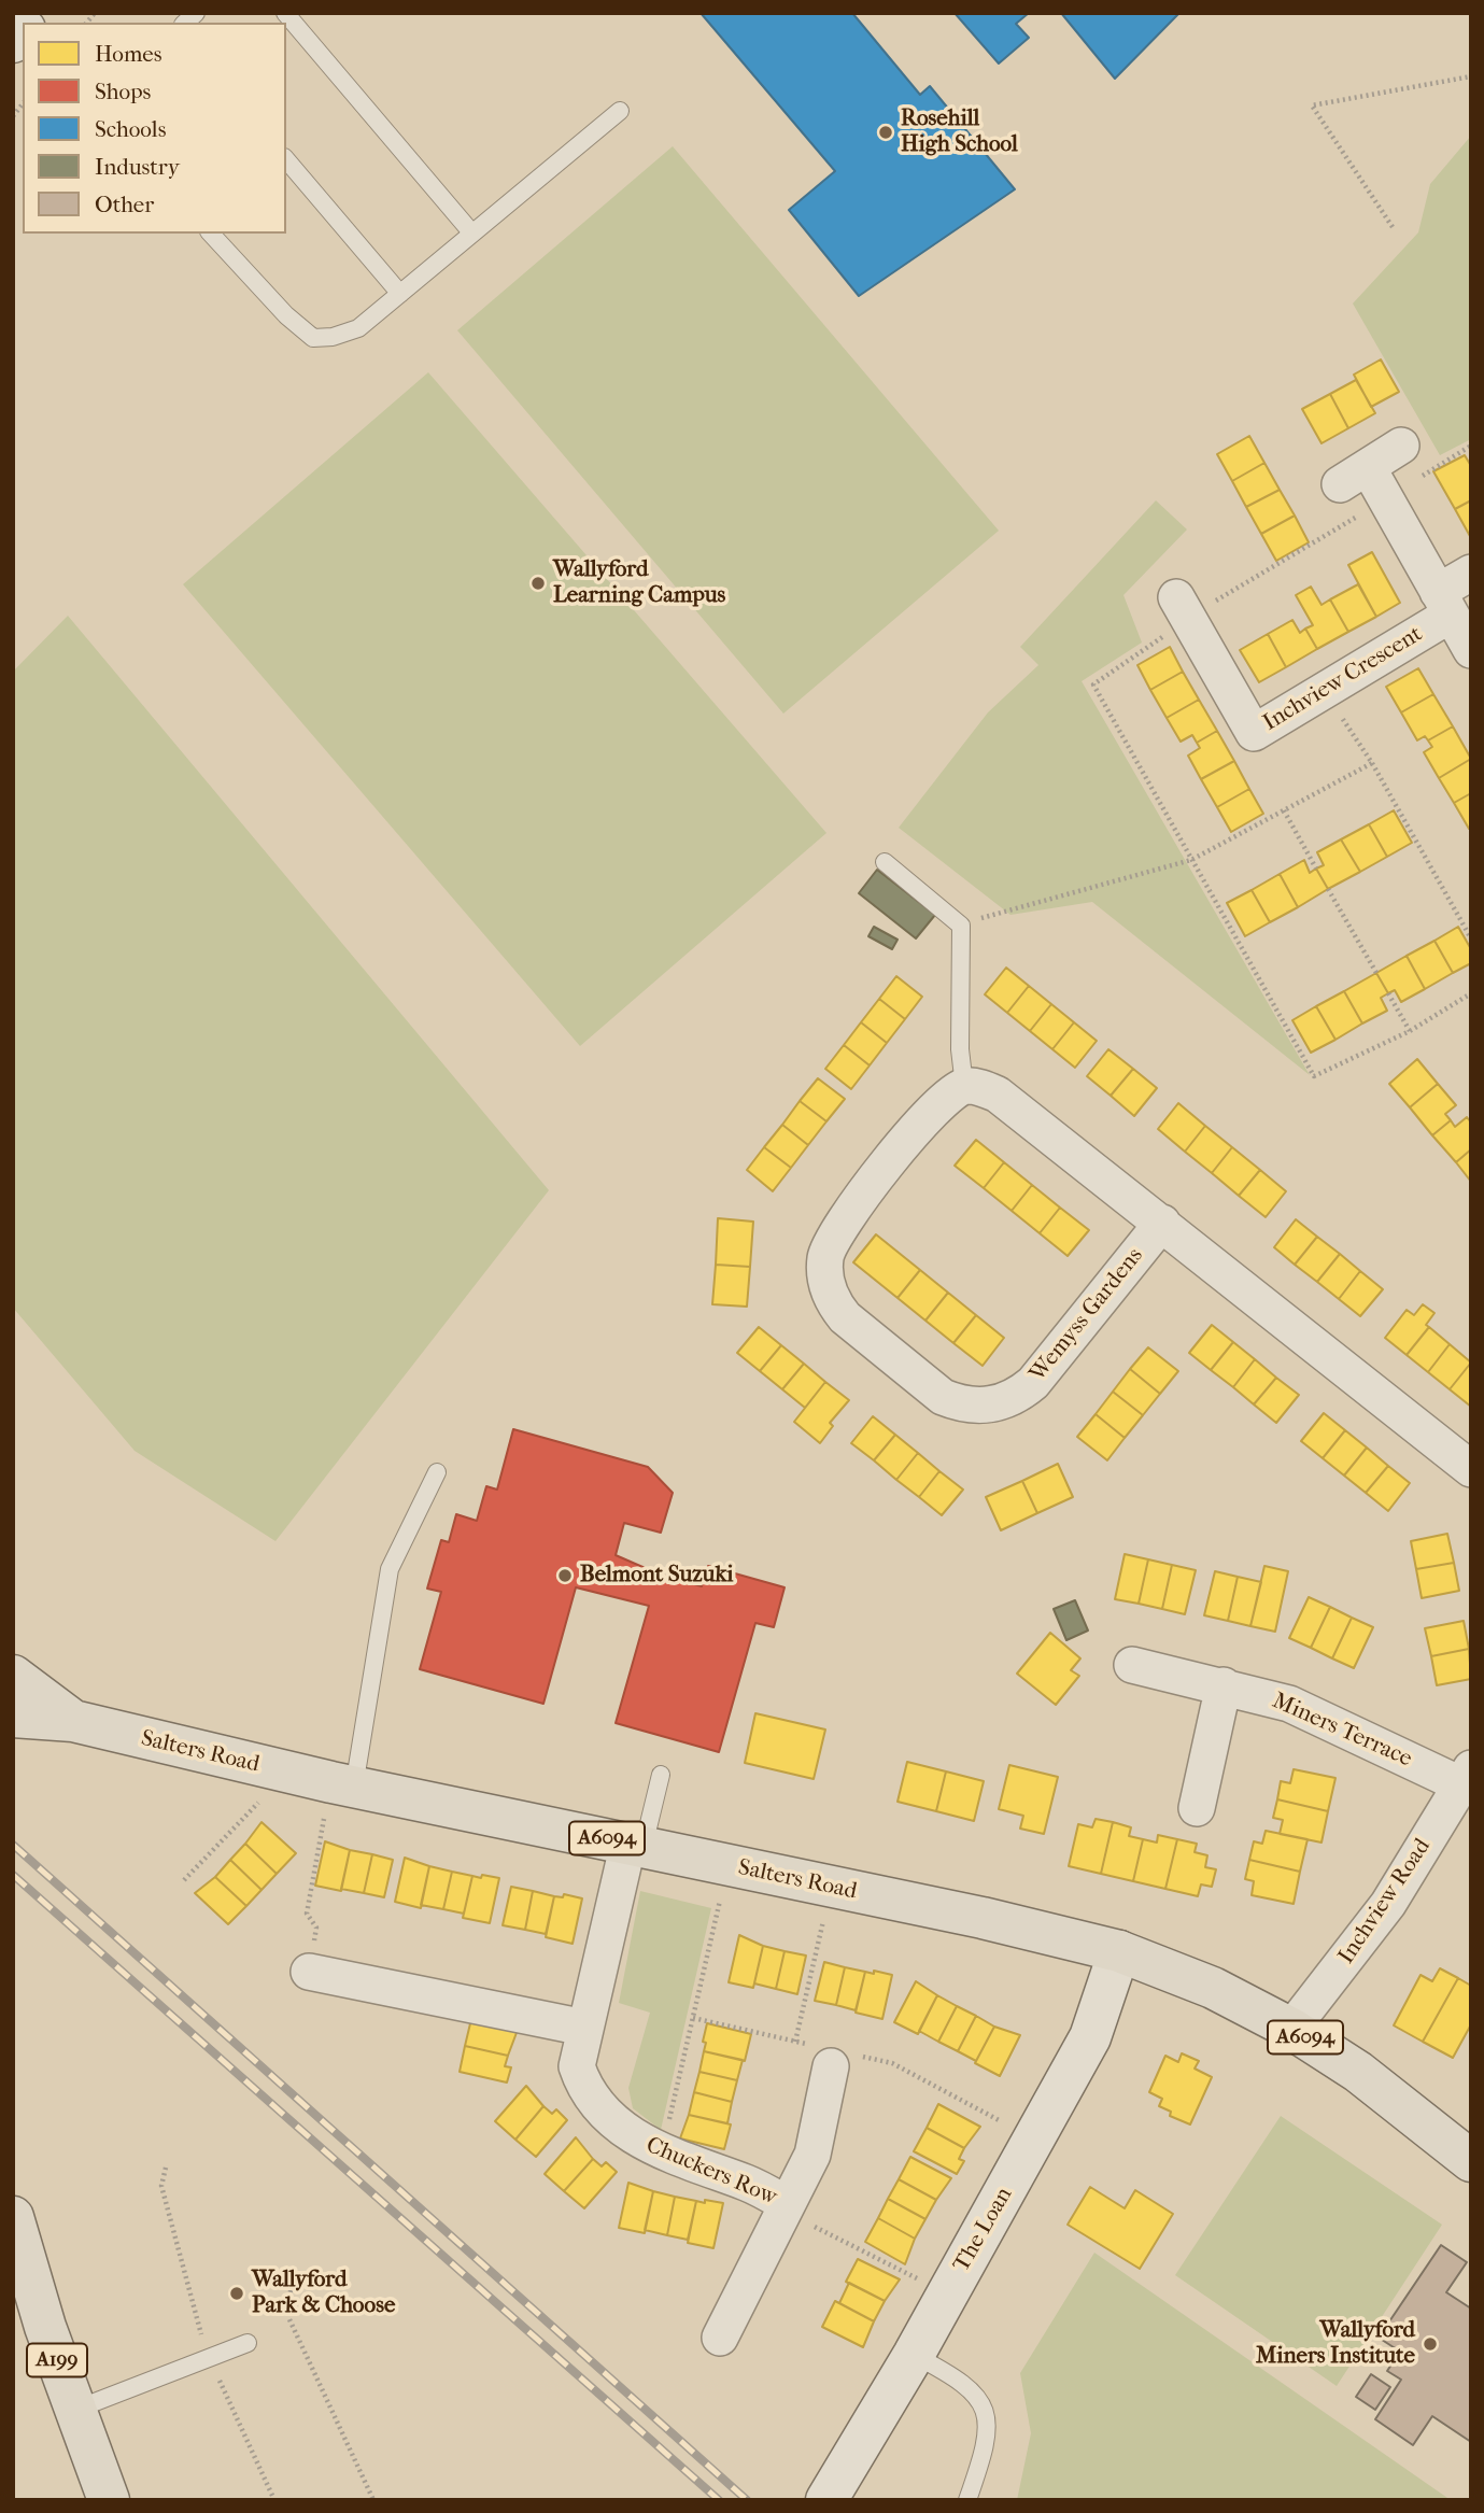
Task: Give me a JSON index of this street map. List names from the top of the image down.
{
  "streets": {
    "main road": ["Salters Road", "A6094", "A199"],
    "street": [
      "Inchview Crescent",
      "Wemyss Gardens",
      "Miners Terrace",
      "Inchview Road",
      "Chuckers Row",
      "The Loan"
    ]
  },
  "crossings": [
    ["Miners Terrace", "Inchview Road"],
    ["Salters Road", "Inchview Road"],
    ["Salters Road", "Chuckers Row"],
    ["Salters Road", "The Loan"]
  ],
  "places": [
    "Rosehill High School",
    "Wallyford Learning Campus",
    "Belmont Suzuki",
    "Wallyford Park & Choose",
    "Wallyford Miners Institute"
  ],
  "legend": [
    "Homes",
    "Shops",
    "Schools",
    "Industry",
    "Other"
  ]
}
